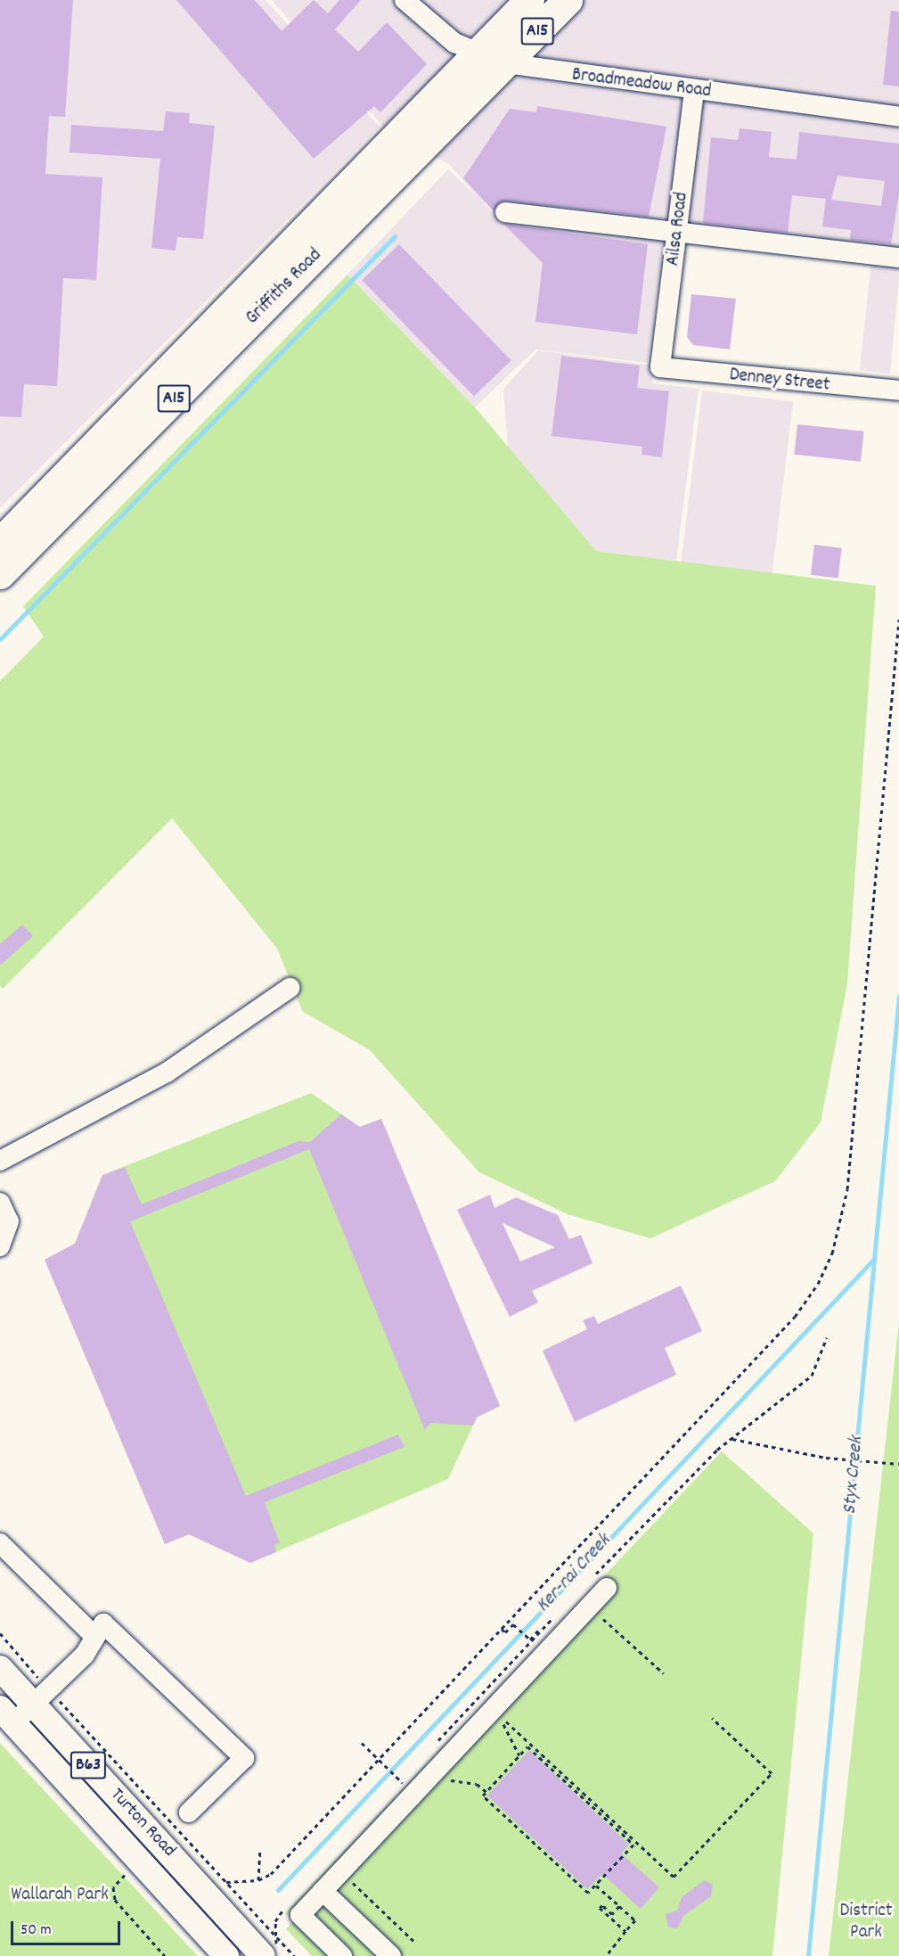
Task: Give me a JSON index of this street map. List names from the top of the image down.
{
  "streets": {
    "highway": ["A15", "Broadmeadow Road", "Griffiths Road"],
    "main road": ["B63", "Turton Road"],
    "street": ["Ailsa Road", "Denney Street"]
  },
  "crossings": [
    ["Broadmeadow Road", "Ailsa Road"],
    ["Broadmeadow Road", "Griffiths Road"],
    ["Ailsa Road", "Denney Street"]
  ],
  "water": ["Styx Creek", "Ker-rai Creek"],
  "parks": ["Wallarah Park", "District Park"],
  "scale_bar": "50 m"
}
